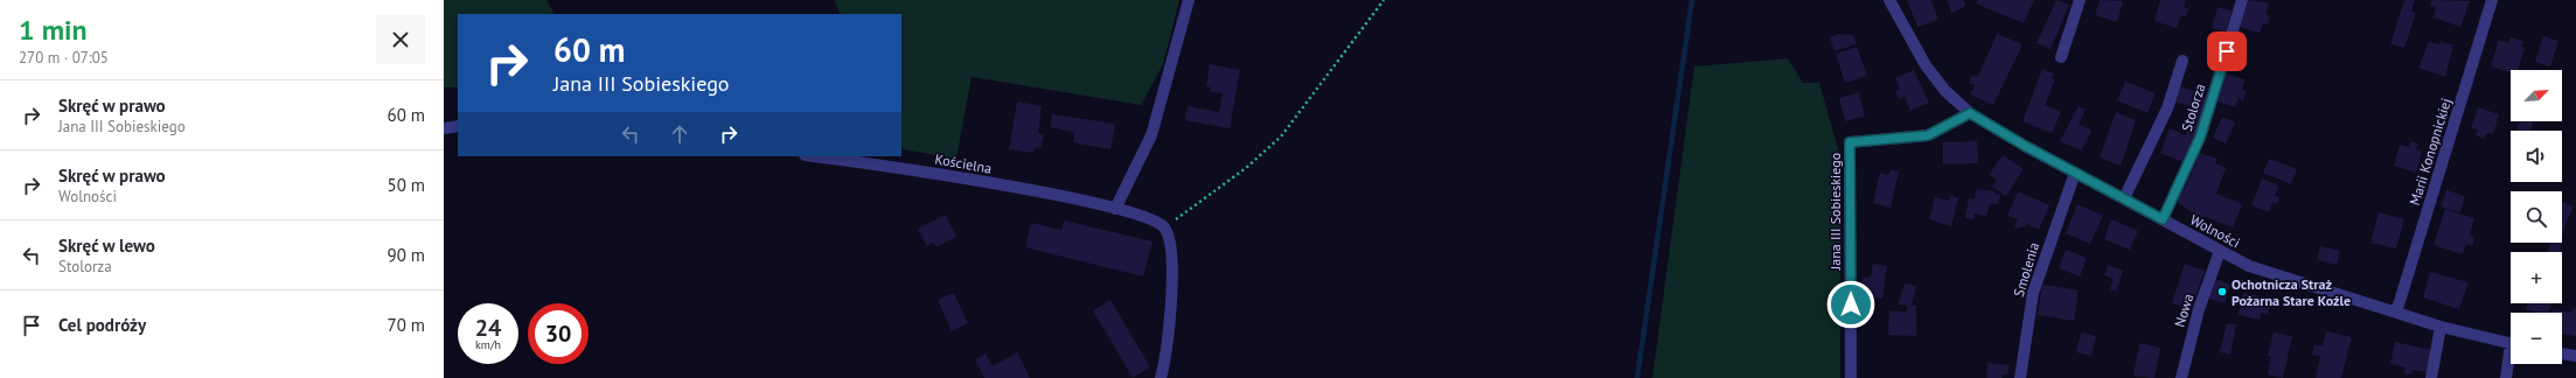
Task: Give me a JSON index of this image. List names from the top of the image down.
{
  "streets": {
    "street": [
      "Stolorza",
      "Marii Konopnickiej",
      "Kościelna",
      "Jana III Sobieskiego",
      "Wolności",
      "Smolenia",
      "Nowa"
    ]
  },
  "crossings": [
    ["Stolorza", "Wolności"],
    ["Marii Konopnickiej", "Wolności"],
    ["Jana III Sobieskiego", "Wolności"],
    ["Wolności", "Smolenia"],
    ["Wolności", "Nowa"]
  ],
  "places": ["Ochotnicza Straż Pożarna Stare Koźle"],
  "north": "top right",
  "page": {
    "heading": ["1 min", "270 m · 07:05"],
    "turn": ["60 m", "Jana III Sobieskiego"],
    "map_buttons": ["+", "−"],
    "list": [
      {
        "name": "Skręć w prawo",
        "note": "Jana III Sobieskiego",
        "value": "60 m"
      },
      {
        "name": "Skręć w prawo",
        "note": "Wolności",
        "value": "50 m"
      },
      {
        "name": "Skręć w lewo",
        "note": "Stolorza",
        "value": "90 m"
      },
      {
        "name": "Cel podróży",
        "value": "70 m"
      }
    ],
    "speed": "24 km/h",
    "limit": "30"
  }
}
